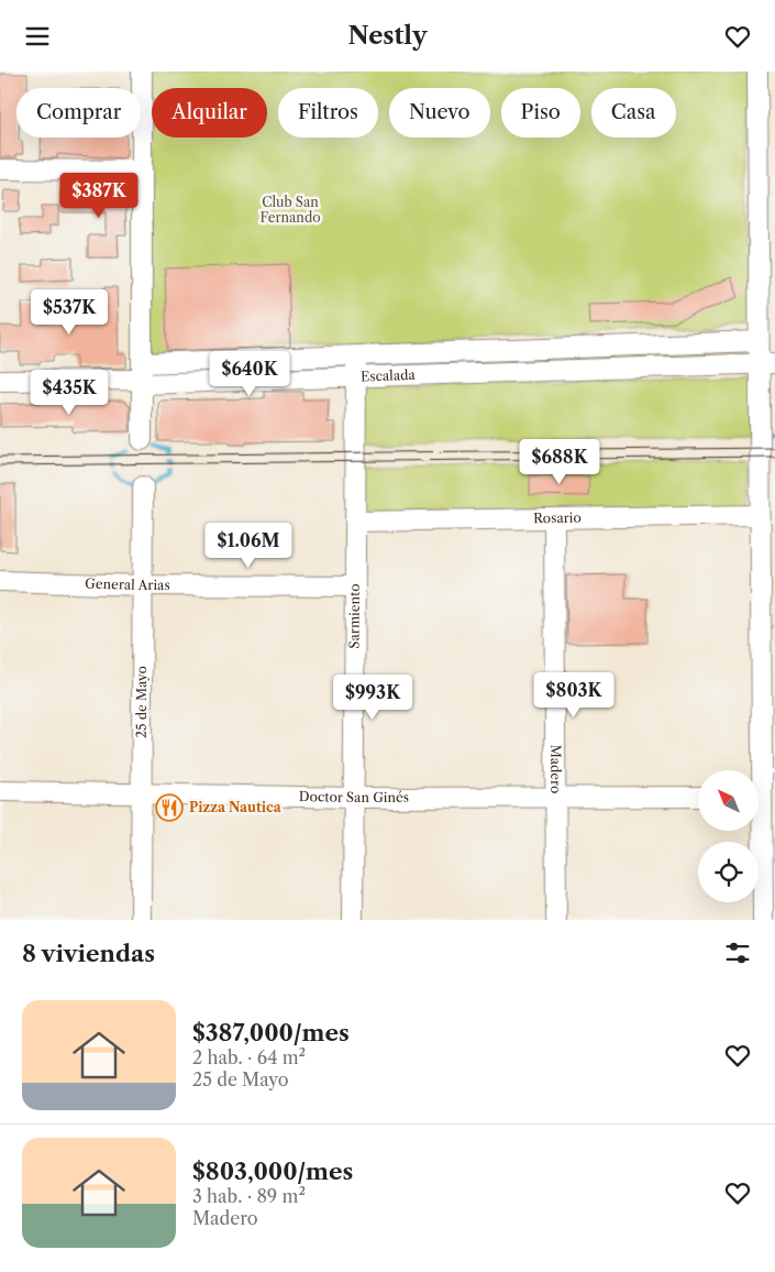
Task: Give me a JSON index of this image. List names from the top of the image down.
{
  "streets": {
    "street": [
      "Escalada",
      "Rosario",
      "General Arias",
      "Sarmiento",
      "25 de Mayo",
      "Madero",
      "Doctor San Ginés"
    ]
  },
  "crossings": [
    ["Escalada", "Sarmiento"],
    ["Rosario", "Sarmiento"],
    ["Rosario", "Madero"],
    ["General Arias", "Sarmiento"],
    ["General Arias", "25 de Mayo"],
    ["Sarmiento", "Doctor San Ginés"],
    ["25 de Mayo", "Doctor San Ginés"],
    ["Madero", "Doctor San Ginés"]
  ],
  "parks": ["Club San Fernando"],
  "places": {
    "restaurant": ["Pizza Nautica"]
  },
  "north": "top left",
  "page": {
    "header": "Nestly",
    "chip": [
      "Comprar",
      "Alquilar",
      "Filtros",
      "Nuevo",
      "Piso",
      "Casa"
    ],
    "price": [
      "$387K",
      "$537K",
      "$640K",
      "$435K",
      "$688K",
      "$1.06M",
      "$803K",
      "$993K"
    ],
    "heading": "8 viviendas",
    "list": [
      {
        "name": "$387,000/mes",
        "note": "2 hab. · 64 m² · 25 de Mayo"
      },
      {
        "name": "$803,000/mes",
        "note": "3 hab. · 89 m² · Madero"
      }
    ]
  }
}
